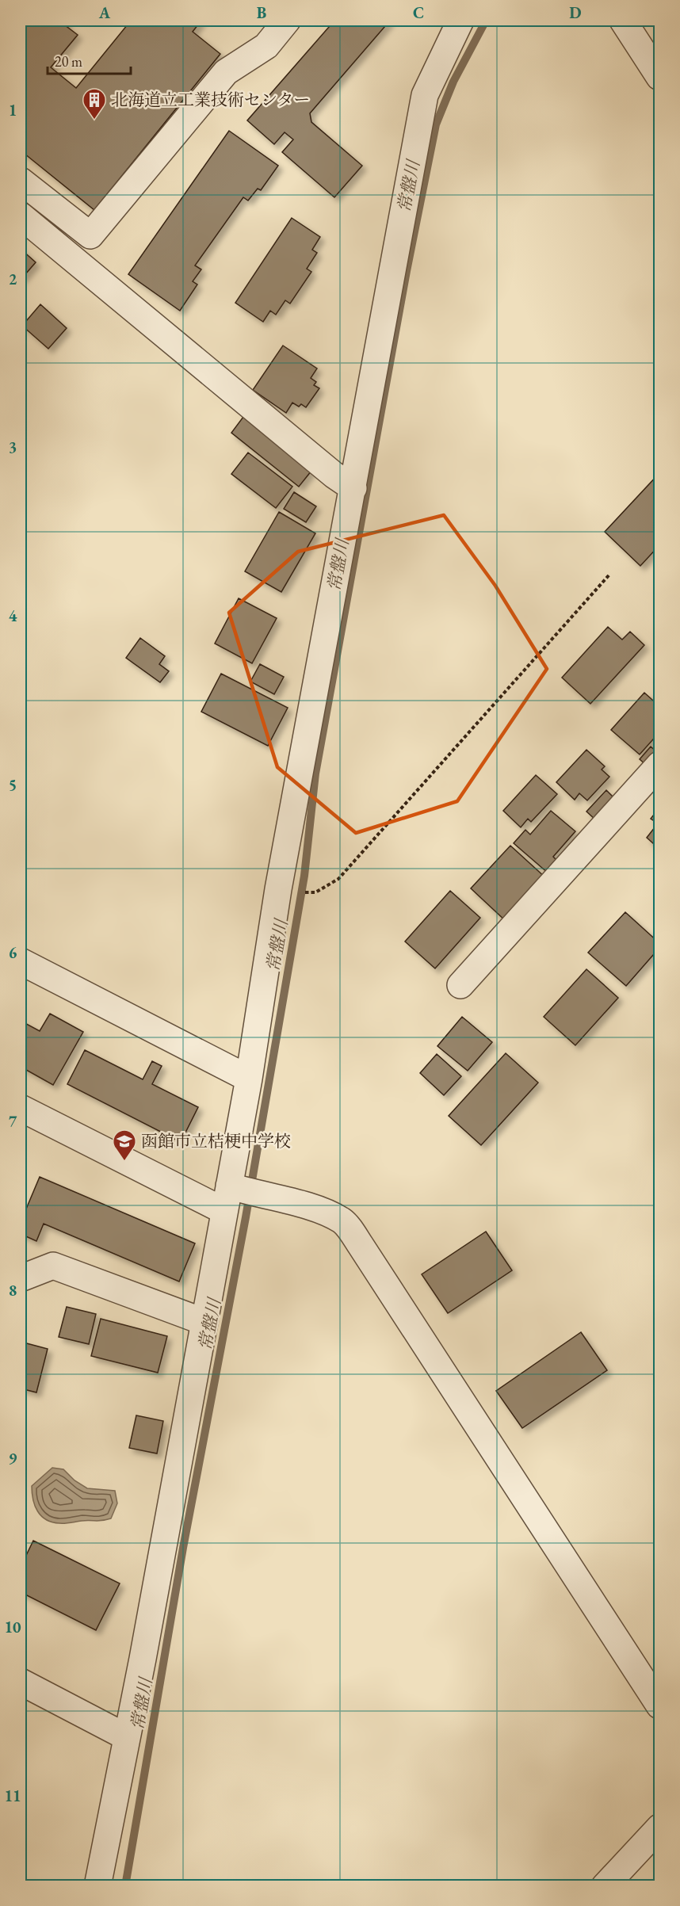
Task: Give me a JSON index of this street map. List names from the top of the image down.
{
  "water": ["常盤川"],
  "places": {
    "building": ["北海道立工業技術センター"],
    "school or university": ["函館市立桔梗中学校"]
  },
  "scale_bar": "20 m",
  "grid": {
    "columns": [
      "A",
      "B",
      "C",
      "D"
    ],
    "rows": [
      "1",
      "2",
      "3",
      "4",
      "5",
      "6",
      "7",
      "8",
      "9",
      "10",
      "11"
    ]
  }
}
